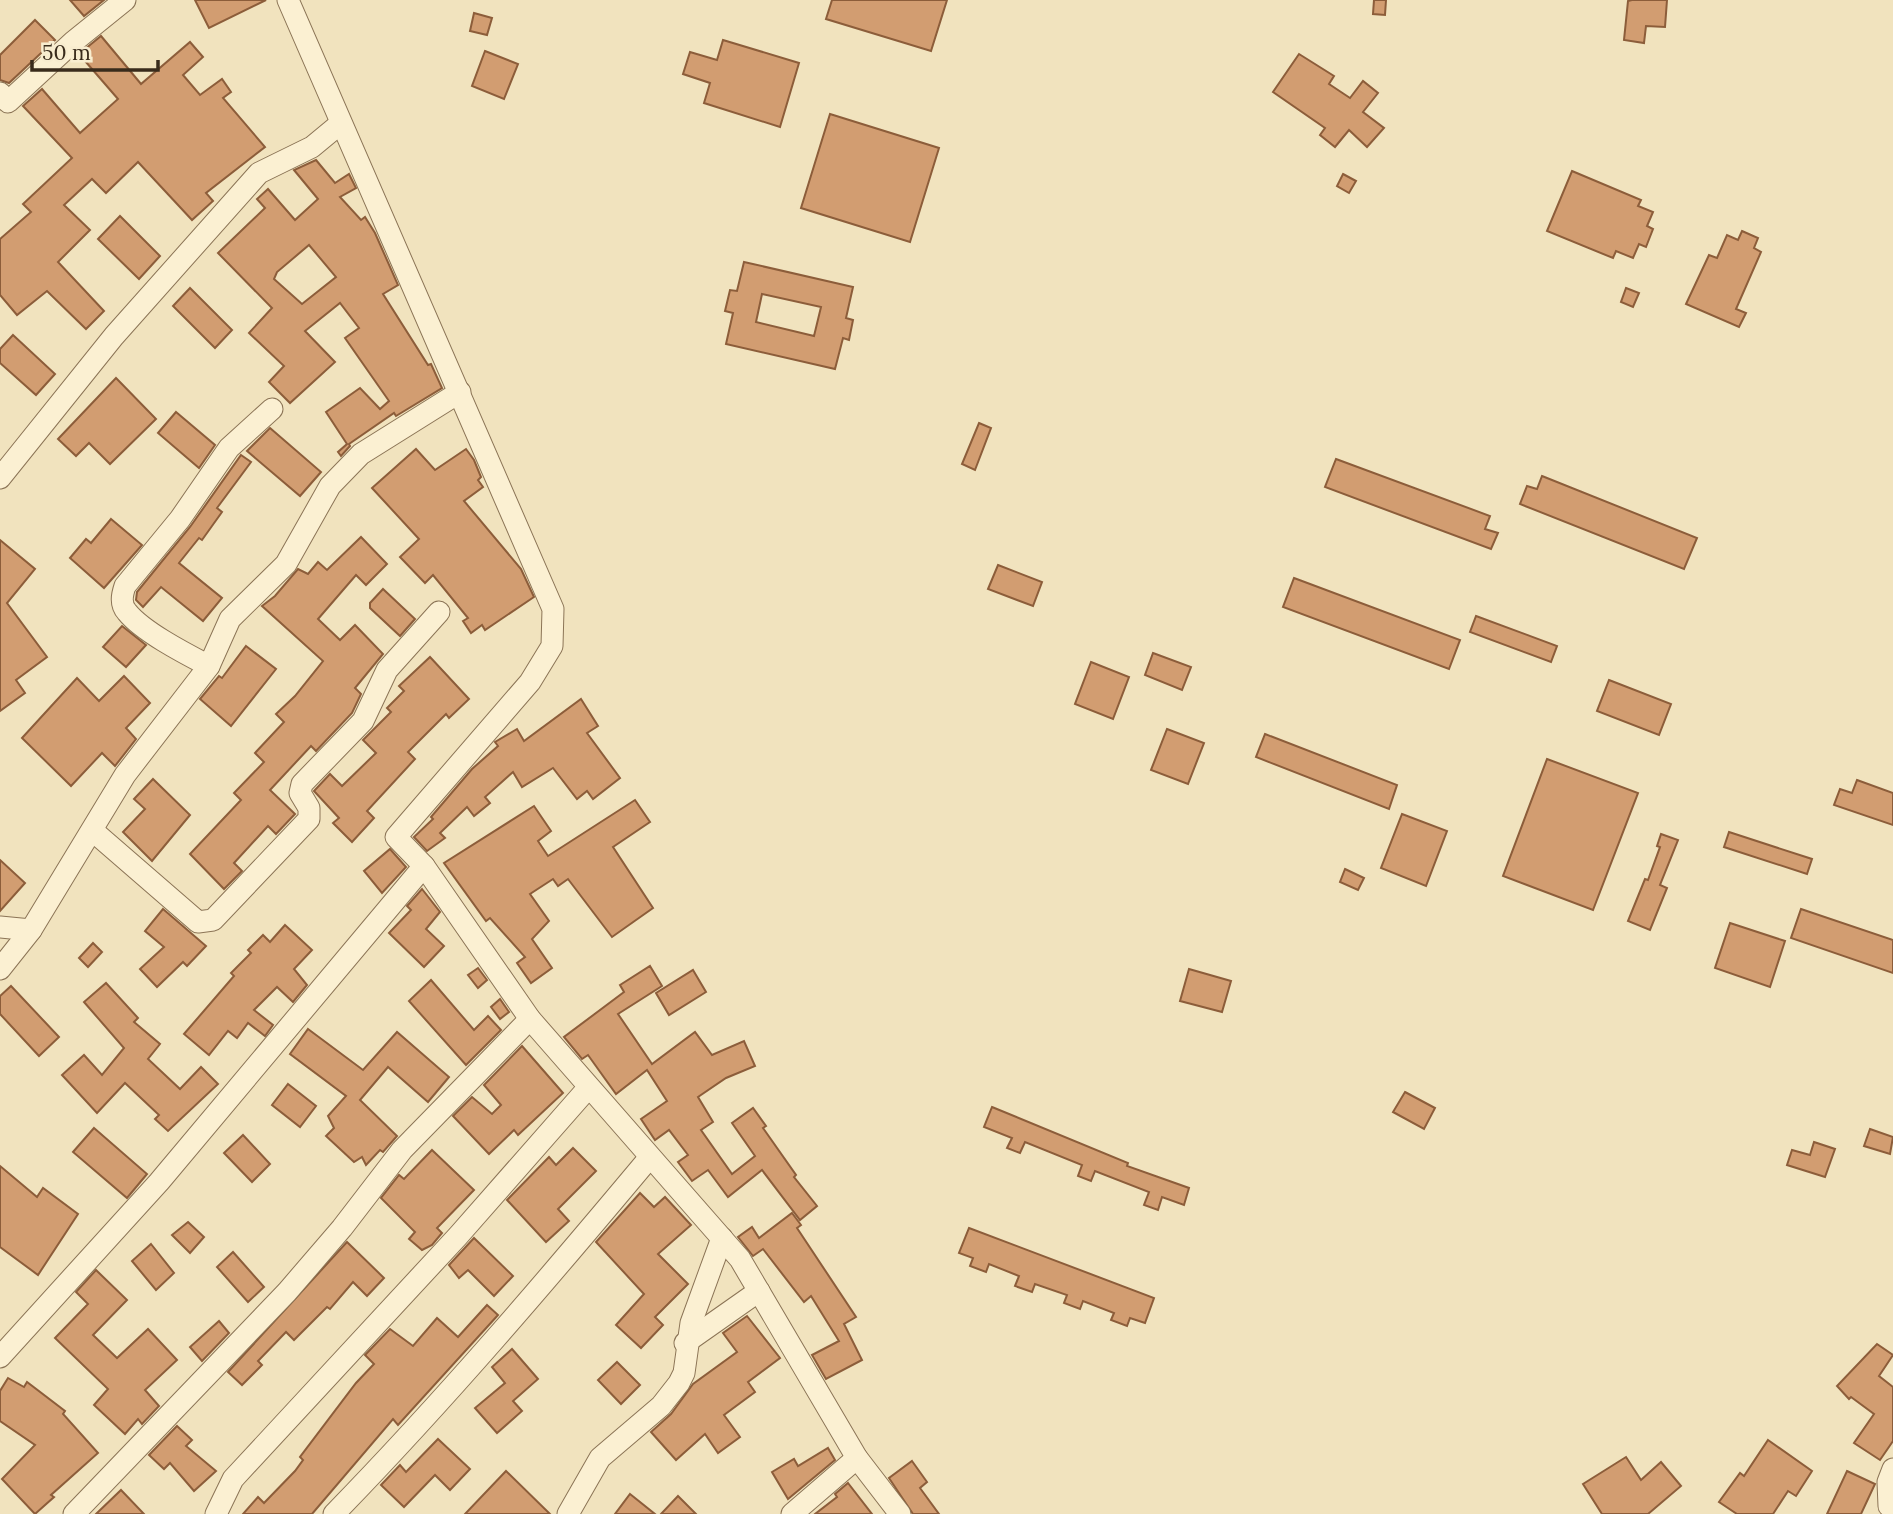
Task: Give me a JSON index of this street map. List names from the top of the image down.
{
  "scale_bar": "50 m"
}
